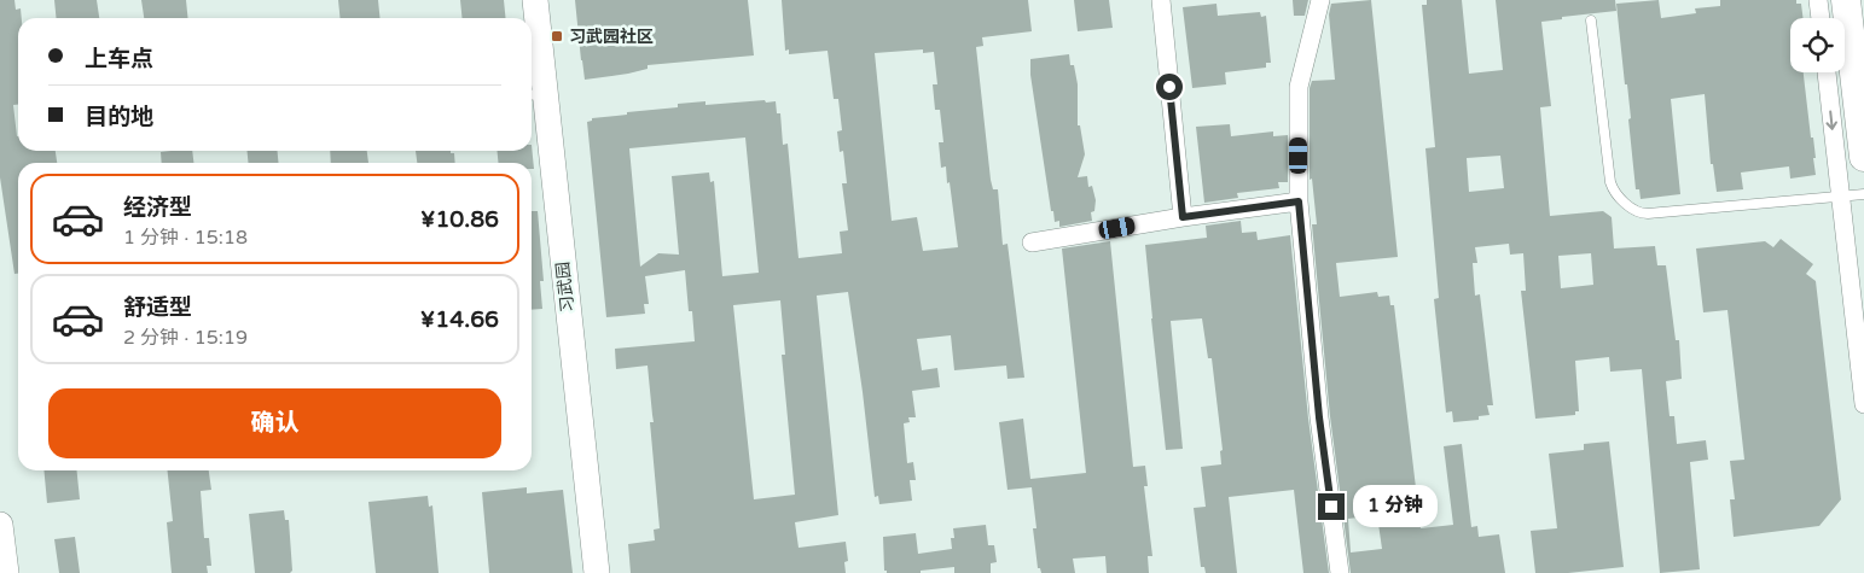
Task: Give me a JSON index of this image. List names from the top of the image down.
{
  "streets": {
    "street": ["习武园"]
  },
  "places": {
    "transit": ["习武园社区"]
  },
  "page": {
    "banner": ["上车点", "目的地"],
    "list": [
      {
        "name": "经济型",
        "note": "1 分钟 · 15:18",
        "value": "¥10.86"
      },
      {
        "name": "舒适型",
        "note": "2 分钟 · 15:19",
        "value": "¥14.66"
      }
    ],
    "buttons": "确认",
    "bubble": "1 分钟"
  }
}
